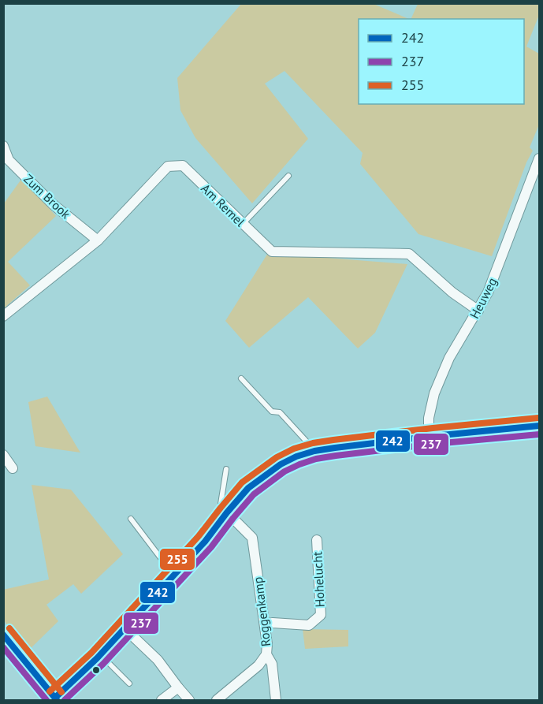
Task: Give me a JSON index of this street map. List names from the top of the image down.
{
  "streets": {
    "street": [
      "Zum Brook",
      "Am Remel",
      "Heuweg",
      "Hohelucht",
      "Roggenkamp"
    ]
  },
  "crossings": [
    ["Zum Brook", "Am Remel"],
    ["Am Remel", "Heuweg"],
    ["Hohelucht", "Roggenkamp"]
  ],
  "lines": ["transit line 255", "transit line 242", "transit line 237"],
  "legend": ["242", "237", "255"]
}
